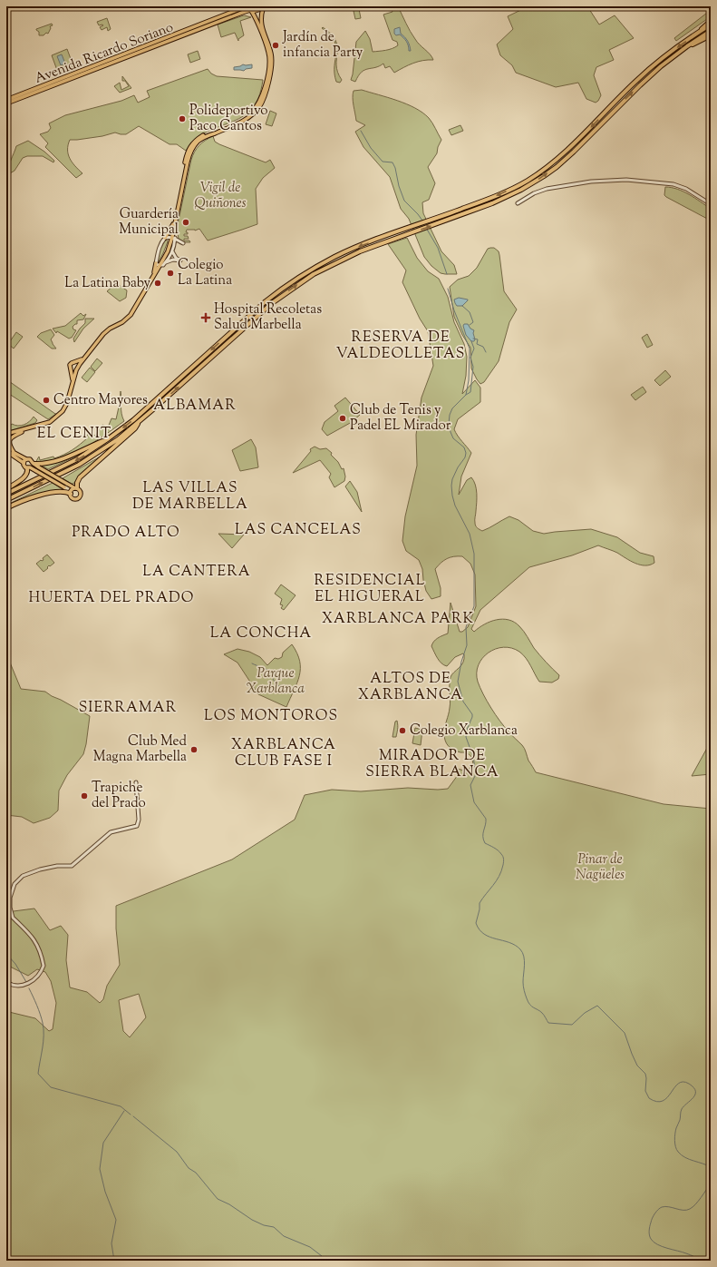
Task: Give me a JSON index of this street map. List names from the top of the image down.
{
  "streets": {
    "main road": ["Avenida Ricardo Soriano"]
  },
  "districts": [
    "RESERVA DE VALDEOLLETAS",
    "ALBAMAR",
    "EL CENIT",
    "LAS VILLAS DE MARBELLA",
    "LAS CANCELAS",
    "PRADO ALTO",
    "LA CANTERA",
    "RESIDENCIAL EL HIGUERAL",
    "HUERTA DEL PRADO",
    "XARBLANCA PARK",
    "LA CONCHA",
    "ALTOS DE XARBLANCA",
    "SIERRAMAR",
    "LOS MONTOROS",
    "XARBLANCA CLUB FASE I",
    "MIRADOR DE SIERRA BLANCA"
  ],
  "parks": ["Vigil de Quiñones", "Parque Xarblanca", "Pinar de Nagüeles"],
  "places": {
    "other": [
      "Jardín de infancia Party",
      "Polideportivo Paco Cantos",
      "Guardería Municipal",
      "Colegio La Latina",
      "La Latina Baby",
      "Centro Mayores",
      "Club de Tenis y Padel EL Mirador",
      "Colegio Xarblanca",
      "Club Med Magna Marbella",
      "Trapiche del Prado"
    ],
    "health": ["Hospital Recoletas Salud Marbella"]
  }
}
